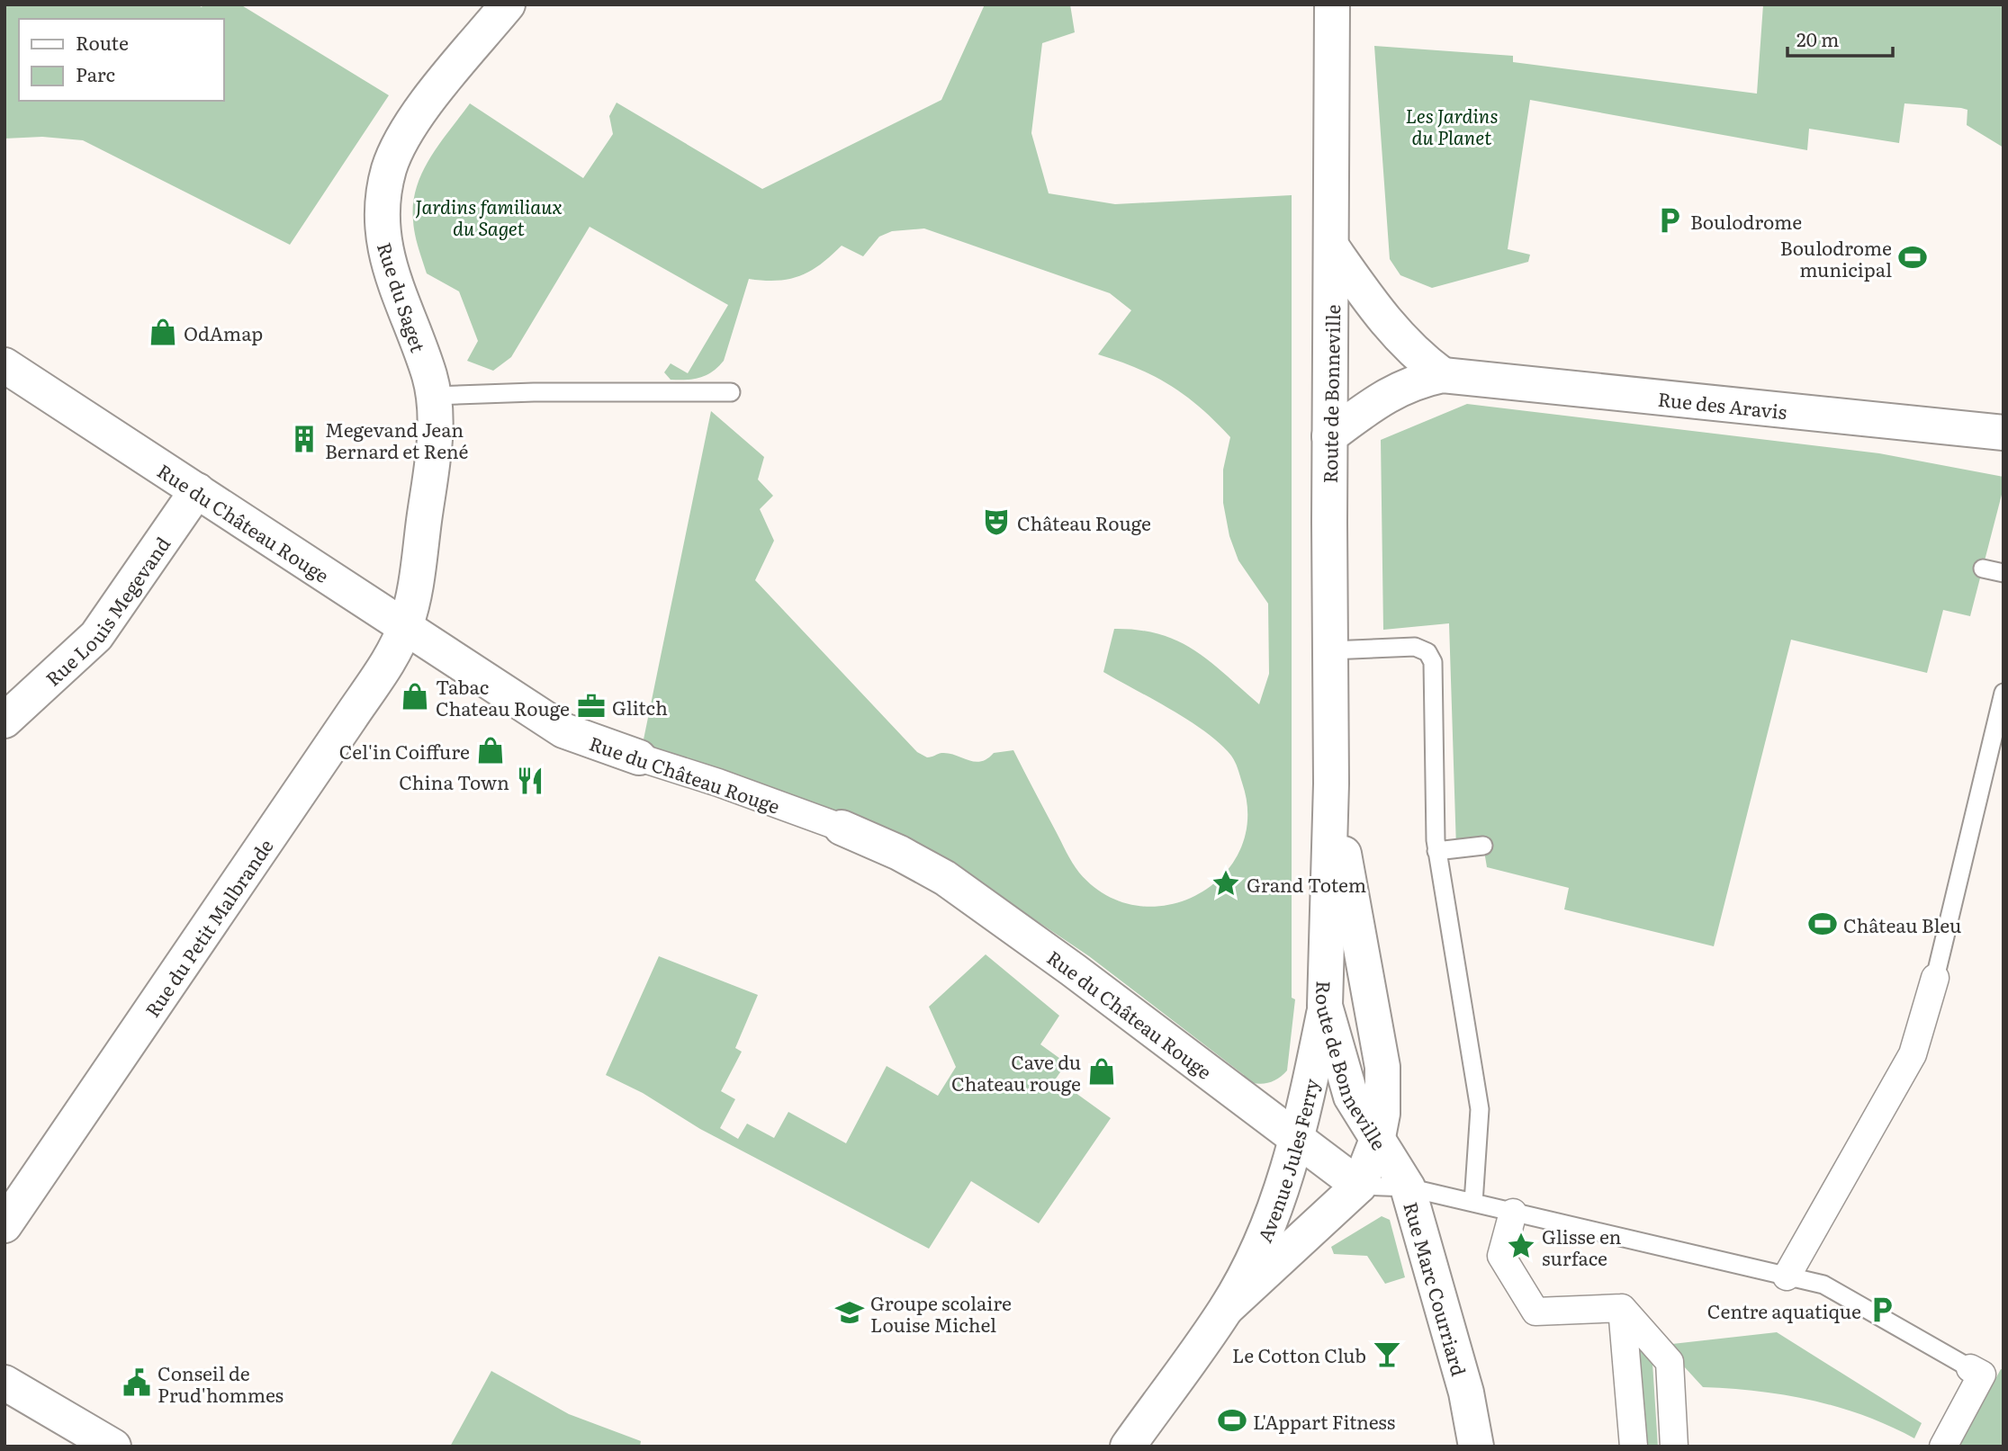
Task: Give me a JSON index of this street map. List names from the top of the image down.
{
  "streets": {
    "main road": [
      "Rue du Saget",
      "Route de Bonneville",
      "Rue des Aravis",
      "Rue du Château Rouge",
      "Rue Louis Megevand",
      "Rue du Petit Malbrande",
      "Avenue Jules Ferry",
      "Rue Marc Courriard"
    ]
  },
  "crossings": [
    ["Rue du Saget", "Rue du Château Rouge"],
    ["Rue du Saget", "Rue du Petit Malbrande"],
    ["Route de Bonneville", "Rue des Aravis"],
    ["Route de Bonneville", "Avenue Jules Ferry"],
    ["Route de Bonneville", "Rue Marc Courriard"],
    ["Rue du Château Rouge", "Rue Louis Megevand"],
    ["Rue du Château Rouge", "Rue du Petit Malbrande"],
    ["Rue du Château Rouge", "Avenue Jules Ferry"],
    ["Avenue Jules Ferry", "Rue Marc Courriard"]
  ],
  "parks": ["Les Jardins du Planet", "Jardins familiaux du Saget"],
  "places": {
    "parking": ["Boulodrome", "Centre aquatique"],
    "sports": ["Boulodrome municipal", "Château Bleu", "L'Appart Fitness"],
    "shop": [
      "OdAmap",
      "Tabac Chateau Rouge",
      "Cel'in Coiffure",
      "Cave du Chateau rouge"
    ],
    "building": ["Megevand Jean Bernard et René"],
    "theatre": ["Château Rouge"],
    "office": ["Glitch"],
    "restaurant": ["China Town"],
    "place": ["Grand Totem", "Glisse en surface"],
    "school or university": ["Groupe scolaire Louise Michel"],
    "bar": ["Le Cotton Club"],
    "public building": ["Conseil de Prud'hommes"]
  },
  "legend": ["Route", "Parc"],
  "scale_bar": "20 m"
}
